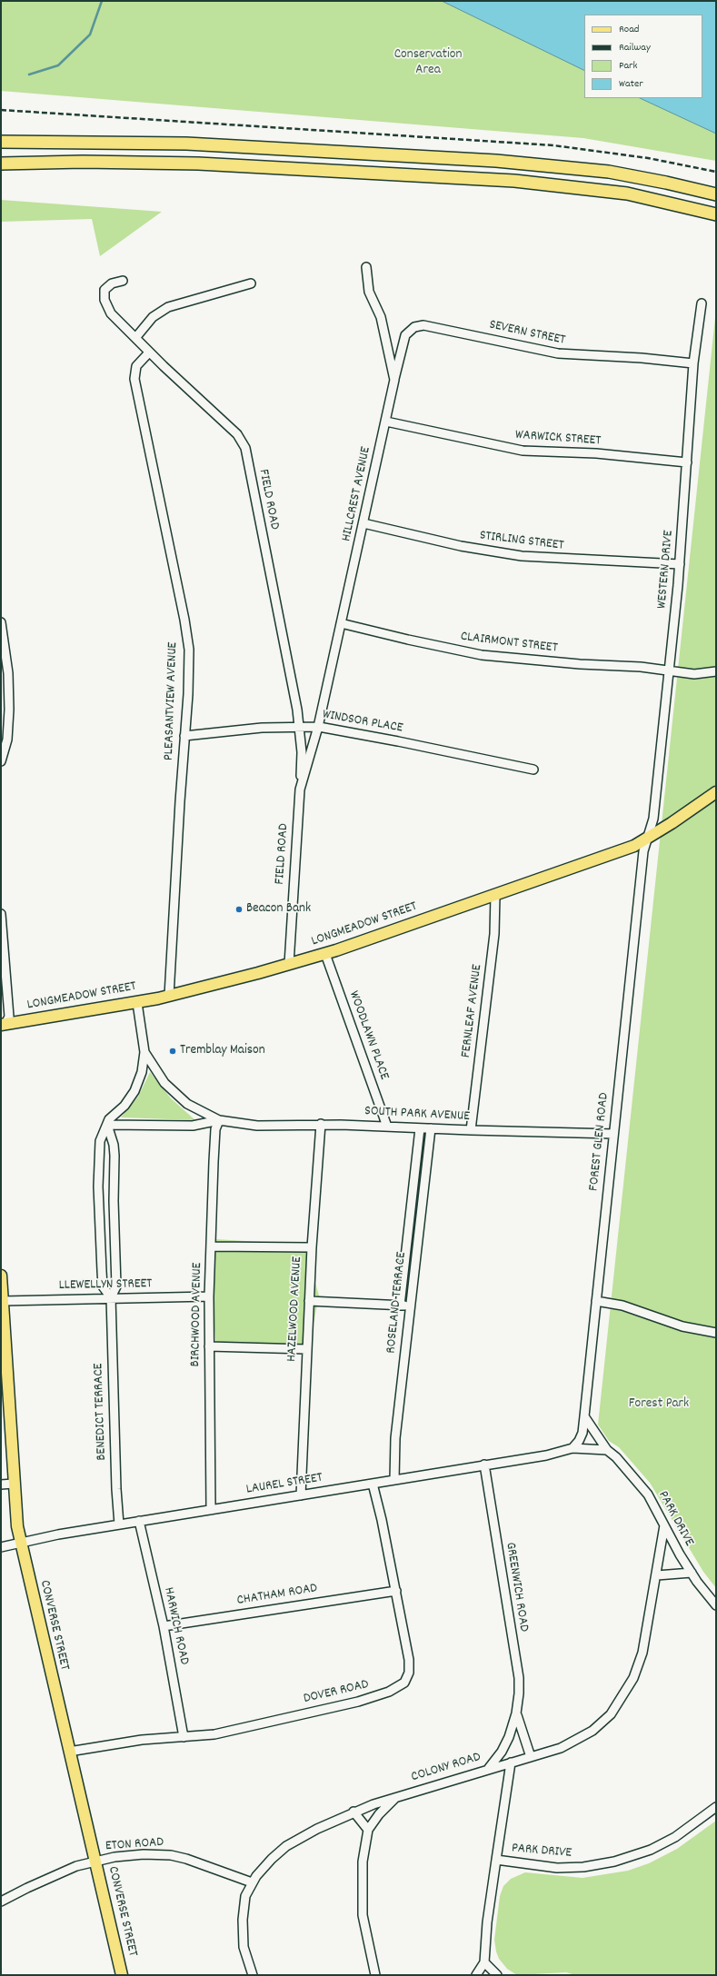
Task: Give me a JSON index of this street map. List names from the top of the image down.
{
  "streets": {
    "main road": ["LONGMEADOW STREET", "CONVERSE STREET"],
    "street": [
      "SEVERN STREET",
      "WARWICK STREET",
      "HILLCREST AVENUE",
      "FIELD ROAD",
      "STIRLING STREET",
      "WESTERN DRIVE",
      "CLAIRMONT STREET",
      "PLEASANTVIEW AVENUE",
      "WINDSOR PLACE",
      "FERNLEAF AVENUE",
      "WOODLAWN PLACE",
      "SOUTH PARK AVENUE",
      "FOREST GLEN ROAD",
      "LLEWELLYN STREET",
      "ROSELAND TERRACE",
      "HAZELWOOD AVENUE",
      "BIRCHWOOD AVENUE",
      "BENEDICT TERRACE",
      "LAUREL STREET",
      "PARK DRIVE",
      "GREENWICH ROAD",
      "CHATHAM ROAD",
      "HARWICH ROAD",
      "DOVER ROAD",
      "COLONY ROAD",
      "ETON ROAD"
    ]
  },
  "crossings": [
    ["SEVERN STREET", "HILLCREST AVENUE"],
    ["SEVERN STREET", "WESTERN DRIVE"],
    ["WARWICK STREET", "HILLCREST AVENUE"],
    ["WARWICK STREET", "WESTERN DRIVE"],
    ["HILLCREST AVENUE", "FIELD ROAD"],
    ["HILLCREST AVENUE", "STIRLING STREET"],
    ["HILLCREST AVENUE", "CLAIRMONT STREET"],
    ["HILLCREST AVENUE", "WINDSOR PLACE"],
    ["FIELD ROAD", "PLEASANTVIEW AVENUE"],
    ["FIELD ROAD", "WINDSOR PLACE"],
    ["FIELD ROAD", "LONGMEADOW STREET"],
    ["STIRLING STREET", "WESTERN DRIVE"],
    ["WESTERN DRIVE", "CLAIRMONT STREET"],
    ["WESTERN DRIVE", "LONGMEADOW STREET"],
    ["WESTERN DRIVE", "FOREST GLEN ROAD"],
    ["PLEASANTVIEW AVENUE", "WINDSOR PLACE"],
    ["PLEASANTVIEW AVENUE", "LONGMEADOW STREET"],
    ["LONGMEADOW STREET", "FERNLEAF AVENUE"],
    ["LONGMEADOW STREET", "WOODLAWN PLACE"],
    ["LONGMEADOW STREET", "SOUTH PARK AVENUE"],
    ["LONGMEADOW STREET", "FOREST GLEN ROAD"],
    ["FERNLEAF AVENUE", "SOUTH PARK AVENUE"],
    ["WOODLAWN PLACE", "SOUTH PARK AVENUE"],
    ["SOUTH PARK AVENUE", "FOREST GLEN ROAD"],
    ["SOUTH PARK AVENUE", "ROSELAND TERRACE"],
    ["SOUTH PARK AVENUE", "HAZELWOOD AVENUE"],
    ["SOUTH PARK AVENUE", "BIRCHWOOD AVENUE"],
    ["SOUTH PARK AVENUE", "BENEDICT TERRACE"],
    ["FOREST GLEN ROAD", "LAUREL STREET"],
    ["FOREST GLEN ROAD", "PARK DRIVE"],
    ["LLEWELLYN STREET", "BIRCHWOOD AVENUE"],
    ["LLEWELLYN STREET", "BENEDICT TERRACE"],
    ["LLEWELLYN STREET", "CONVERSE STREET"],
    ["ROSELAND TERRACE", "LAUREL STREET"],
    ["HAZELWOOD AVENUE", "LAUREL STREET"],
    ["BIRCHWOOD AVENUE", "LAUREL STREET"],
    ["BENEDICT TERRACE", "LAUREL STREET"],
    ["LAUREL STREET", "GREENWICH ROAD"],
    ["LAUREL STREET", "CONVERSE STREET"],
    ["LAUREL STREET", "HARWICH ROAD"],
    ["LAUREL STREET", "DOVER ROAD"],
    ["PARK DRIVE", "COLONY ROAD"],
    ["GREENWICH ROAD", "COLONY ROAD"],
    ["CHATHAM ROAD", "HARWICH ROAD"],
    ["CHATHAM ROAD", "DOVER ROAD"],
    ["CONVERSE STREET", "DOVER ROAD"],
    ["CONVERSE STREET", "ETON ROAD"],
    ["HARWICH ROAD", "DOVER ROAD"],
    ["COLONY ROAD", "ETON ROAD"]
  ],
  "parks": ["Conservation Area", "Forest Park"],
  "places": ["Beacon Bank", "Tremblay Maison"],
  "legend": [
    "Road",
    "Railway",
    "Park",
    "Water"
  ]
}
